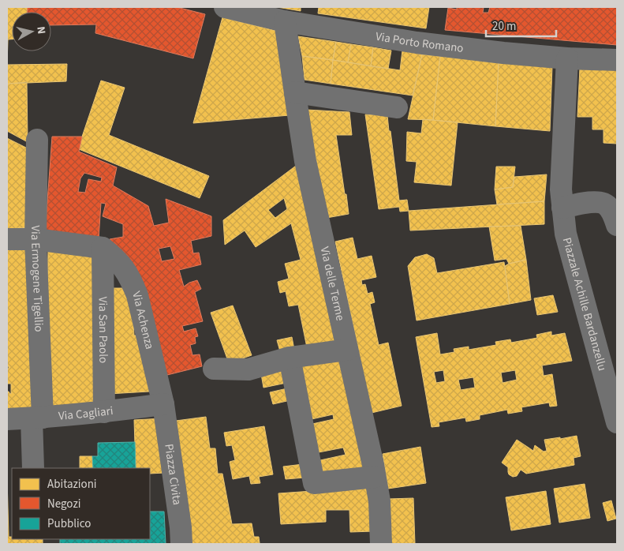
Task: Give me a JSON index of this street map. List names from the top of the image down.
{
  "streets": {
    "street": [
      "Via Porto Romano",
      "Via Ermogene Tigellio",
      "Via delle Terme",
      "Piazzale Achille Bardanzellu",
      "Via Achenza",
      "Via San Paolo",
      "Via Cagliari",
      "Piazza Civita"
    ]
  },
  "crossings": [
    ["Via Porto Romano", "Via delle Terme"],
    ["Via Porto Romano", "Piazzale Achille Bardanzellu"],
    ["Via Ermogene Tigellio", "Via Cagliari"],
    ["Via Achenza", "Via San Paolo"],
    ["Via Achenza", "Via Cagliari"],
    ["Via Achenza", "Piazza Civita"],
    ["Via San Paolo", "Via Cagliari"],
    ["Via Cagliari", "Piazza Civita"]
  ],
  "legend": ["Abitazioni", "Negozi", "Pubblico"],
  "scale_bar": "20 m",
  "north": "right"
}
